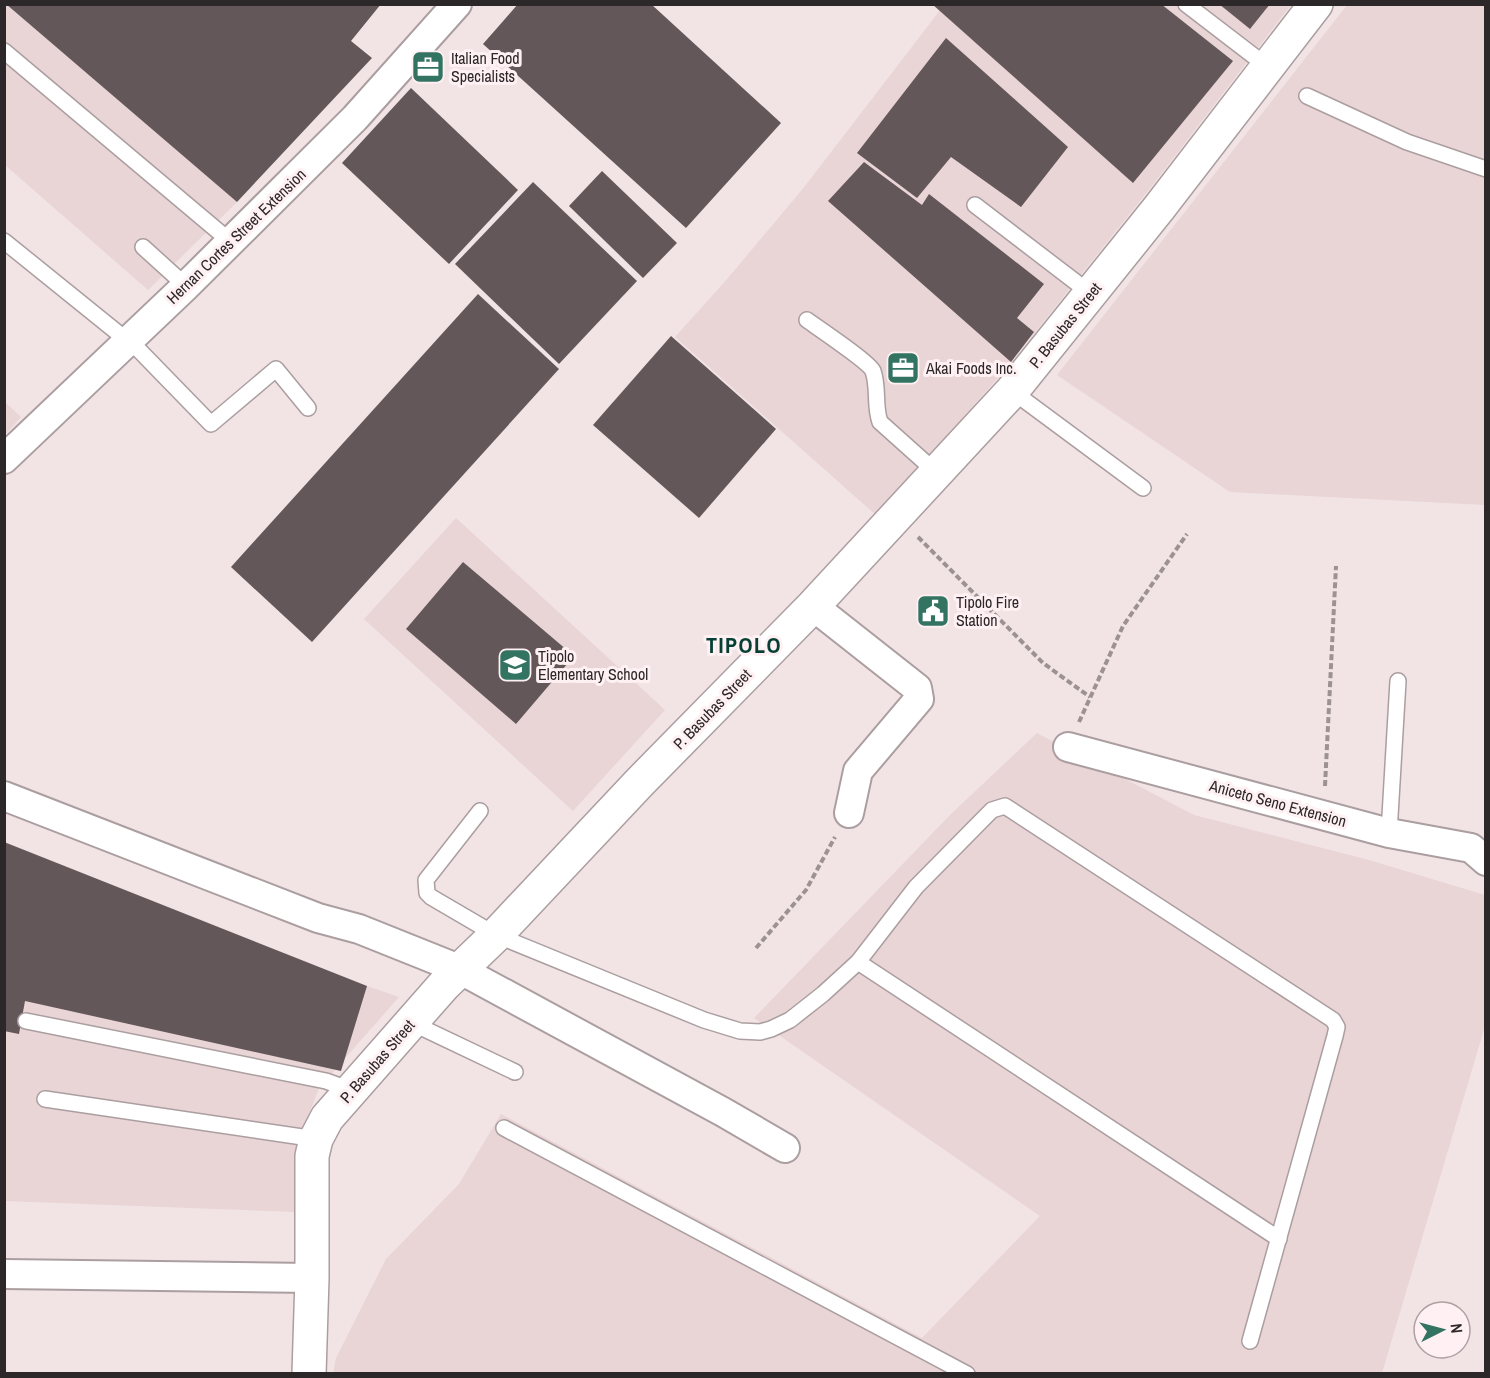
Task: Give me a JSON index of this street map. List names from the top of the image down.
{
  "streets": {
    "street": ["Hernan Cortes Street Extension", "P. Basubas Street", "Aniceto Seno Extension"]
  },
  "districts": ["TIPOLO"],
  "places": {
    "office": ["Italian Food Specialists", "Akai Foods Inc."],
    "public building": ["Tipolo Fire Station"],
    "school or university": ["Tipolo Elementary School"]
  },
  "north": "right"
}
